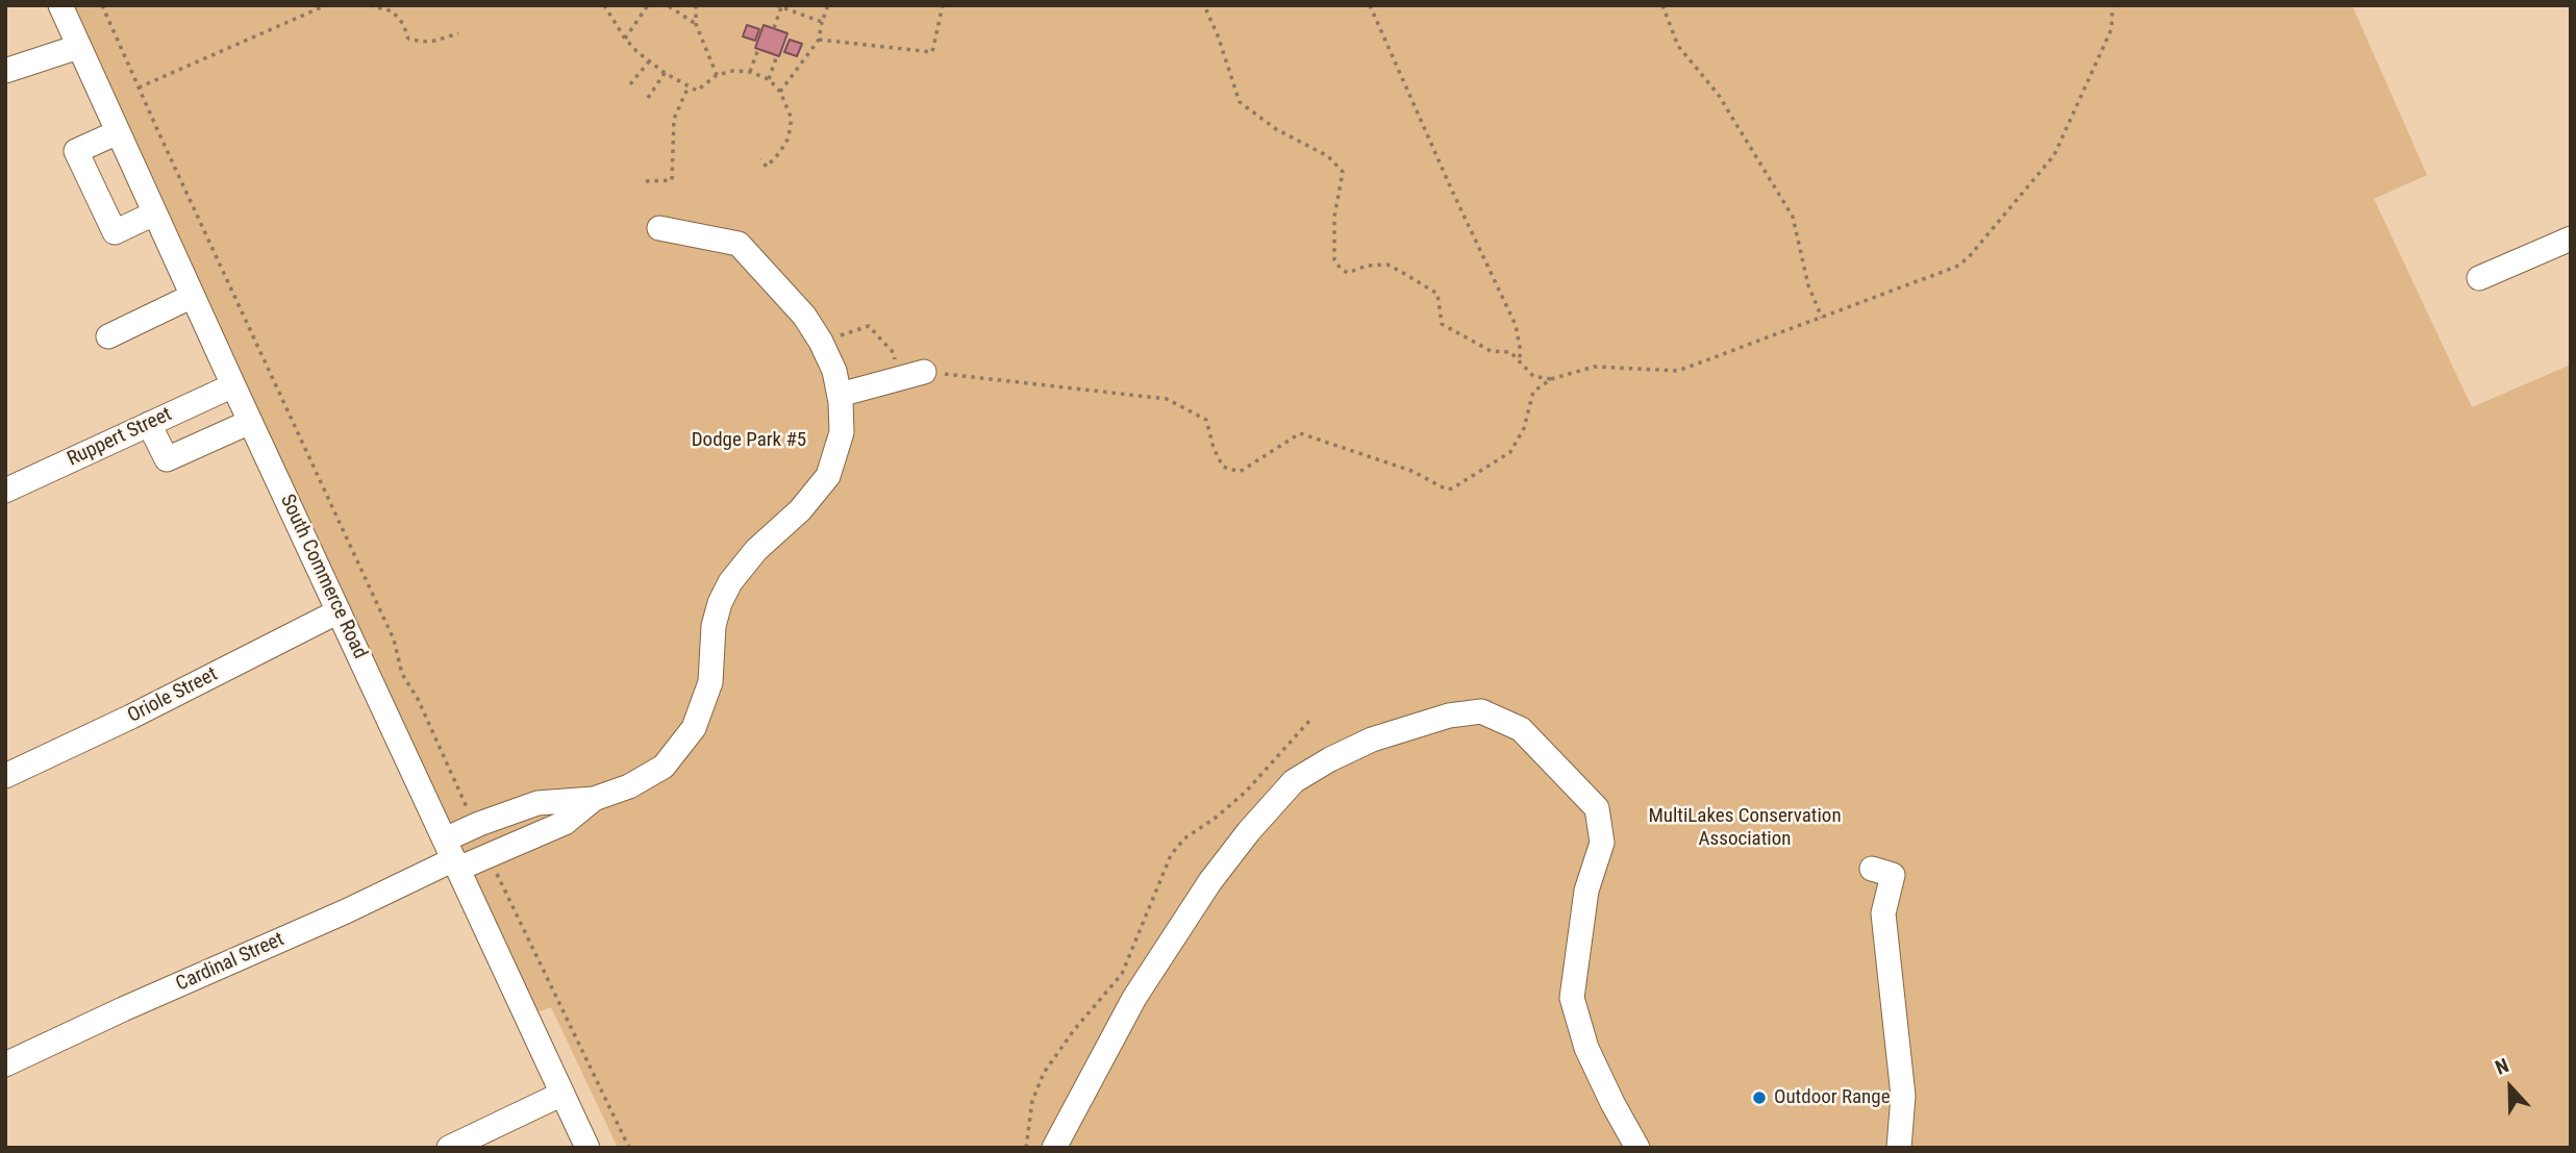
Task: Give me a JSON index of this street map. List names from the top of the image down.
{
  "streets": {
    "street": [
      "Ruppert Street",
      "South Commerce Road",
      "Oriole Street",
      "Cardinal Street"
    ]
  },
  "crossings": [
    ["Ruppert Street", "South Commerce Road"],
    ["South Commerce Road", "Oriole Street"],
    ["South Commerce Road", "Cardinal Street"]
  ],
  "parks": ["Dodge Park #5", "MultiLakes Conservation Association"],
  "places": ["Outdoor Range"],
  "north": "top"
}
